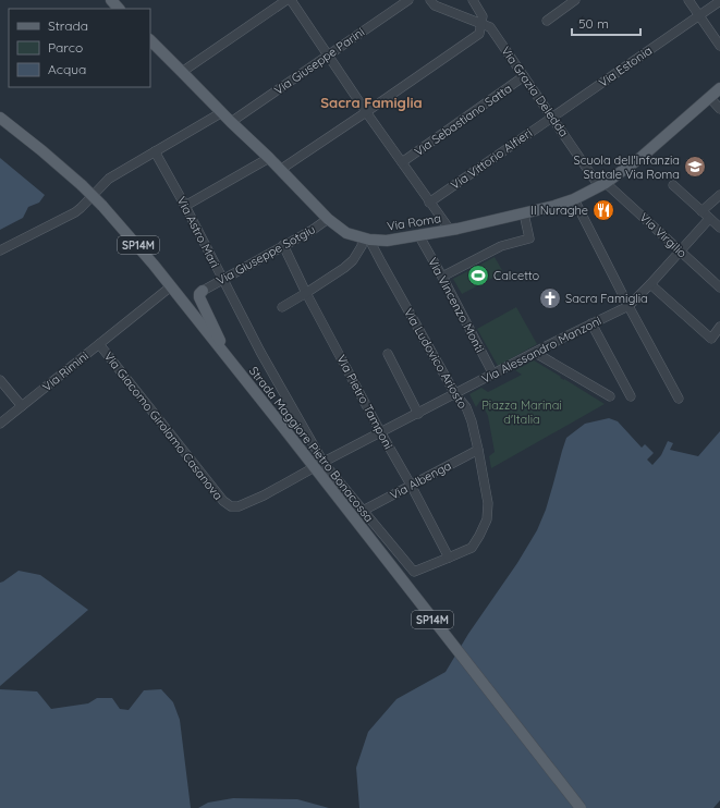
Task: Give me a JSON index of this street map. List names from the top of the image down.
{
  "streets": {
    "main road": ["Via Roma", "SP14M", "Strada Maggiore Pietro Bonacossa"],
    "street": [
      "Via Giuseppe Parini",
      "Via Estonia",
      "Via Grazia Deledda",
      "Via Sebastiano Satta",
      "Via Vittorio Alfieri",
      "Via Astro Mari",
      "Via Virgilio",
      "Via Giuseppe Sotgiu",
      "Via Vincenzo Monti",
      "Via Alessandro Manzoni",
      "Via Ludovico Ariosto",
      "Via Rimini",
      "Via Pietro Tamponi",
      "Via Giacomo Girolamo Casanova",
      "Via Albenga"
    ]
  },
  "crossings": [
    ["Via Giuseppe Parini", "Via Roma"],
    ["Via Estonia", "Via Grazia Deledda"],
    ["Via Estonia", "Via Vittorio Alfieri"],
    ["Via Grazia Deledda", "Via Sebastiano Satta"],
    ["Via Grazia Deledda", "Via Vittorio Alfieri"],
    ["Via Grazia Deledda", "Via Roma"],
    ["Via Grazia Deledda", "Via Virgilio"],
    ["Via Roma", "Via Virgilio"],
    ["Via Roma", "Via Giuseppe Sotgiu"],
    ["Via Roma", "Via Vincenzo Monti"],
    ["Via Roma", "Via Ludovico Ariosto"],
    ["Via Astro Mari", "Via Giuseppe Sotgiu"],
    ["Via Astro Mari", "Via Alessandro Manzoni"],
    ["Via Astro Mari", "Via Ludovico Ariosto"],
    ["Via Astro Mari", "Via Giacomo Girolamo Casanova"],
    ["Via Astro Mari", "Via Albenga"],
    ["Via Virgilio", "Via Alessandro Manzoni"],
    ["Via Giuseppe Sotgiu", "Via Pietro Tamponi"],
    ["Via Vincenzo Monti", "Via Alessandro Manzoni"],
    ["Via Alessandro Manzoni", "Via Ludovico Ariosto"],
    ["Via Alessandro Manzoni", "Via Pietro Tamponi"],
    ["Via Alessandro Manzoni", "Via Giacomo Girolamo Casanova"],
    ["Via Ludovico Ariosto", "Via Pietro Tamponi"],
    ["Via Ludovico Ariosto", "Via Albenga"],
    ["Via Rimini", "Via Giacomo Girolamo Casanova"],
    ["Via Rimini", "Strada Maggiore Pietro Bonacossa"],
    ["Via Pietro Tamponi", "Via Albenga"]
  ],
  "districts": ["Sacra Famiglia"],
  "parks": ["Piazza Marinai d'Italia"],
  "places": {
    "school or university": ["Scuola dell'Infanzia Statale Via Roma"],
    "restaurant": ["Il Nuraghe"],
    "sports": ["Calcetto"],
    "church": ["Sacra Famiglia"]
  },
  "legend": ["Strada", "Parco", "Acqua"],
  "scale_bar": "50 m"
}
